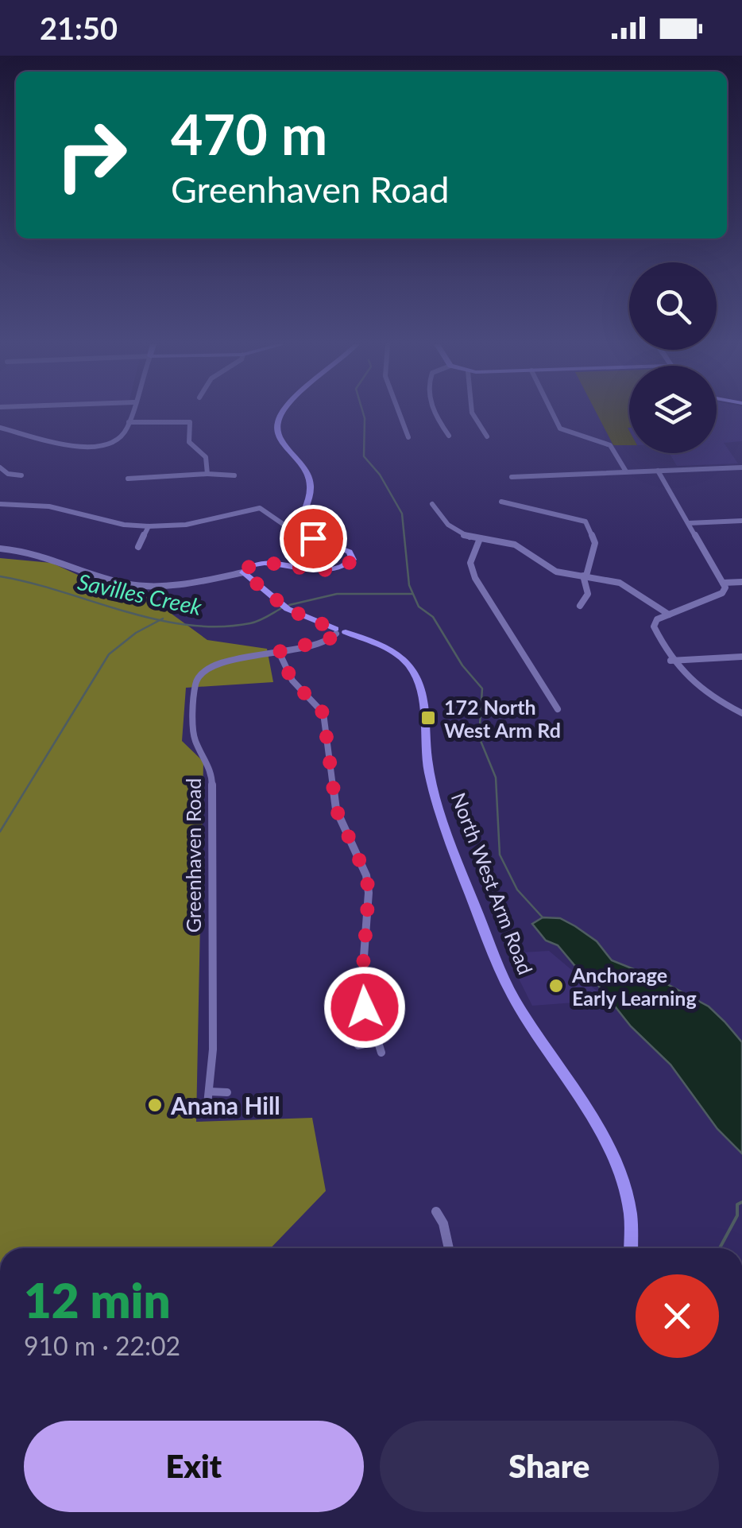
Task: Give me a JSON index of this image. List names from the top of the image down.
{
  "streets": {
    "street": ["Greenhaven Road", "North West Arm Road"]
  },
  "crossings": [
    ["Greenhaven Road", "North West Arm Road"]
  ],
  "water": ["Savilles Creek"],
  "places": {
    "transit": ["172 North West Arm Rd"],
    "other": ["Anchorage Early Learning", "Anana Hill"]
  },
  "page": {
    "status": "21:50",
    "turn": ["470 m", "Greenhaven Road"],
    "heading": ["12 min", "910 m · 22:02"],
    "buttons": ["Exit", "Share"]
  }
}
